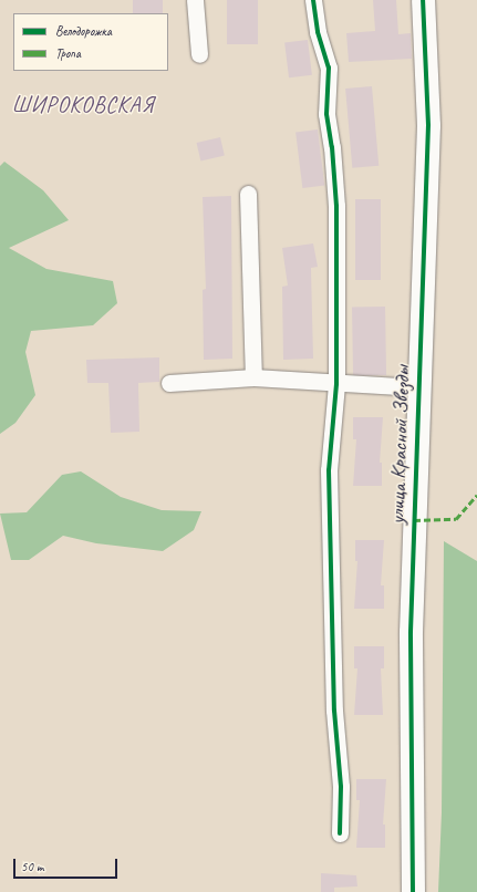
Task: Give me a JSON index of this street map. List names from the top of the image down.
{
  "streets": {
    "street": ["улица Красной Звезды"]
  },
  "districts": ["ШИРОКОВСКАЯ"],
  "legend": ["Велодорожка", "Тропа"],
  "scale_bar": "50 m"
}
